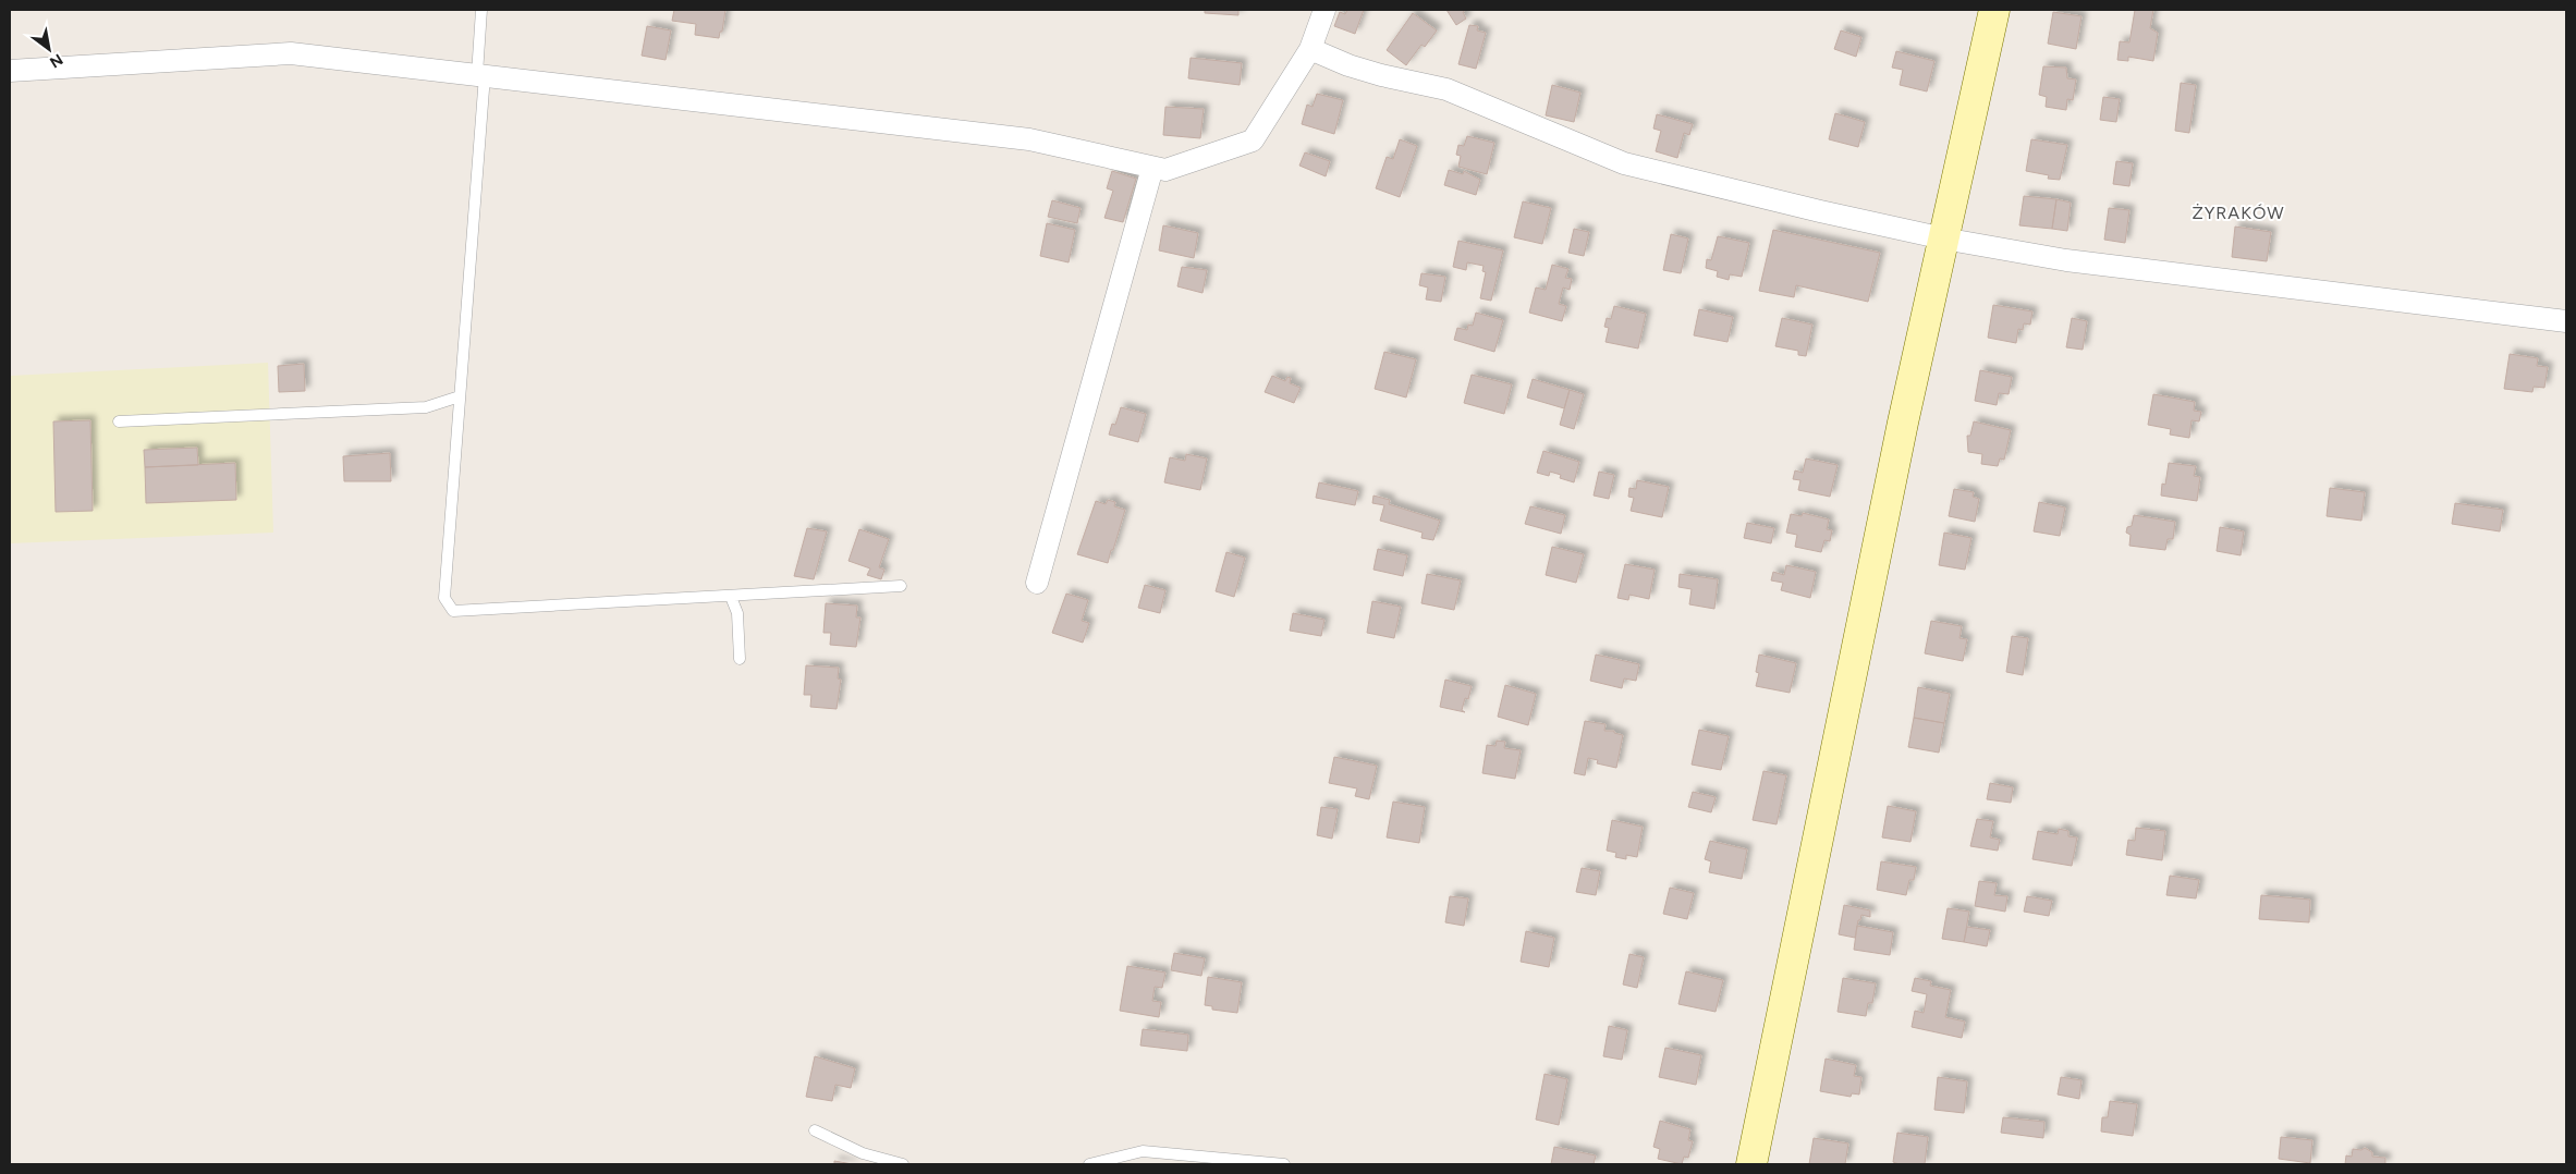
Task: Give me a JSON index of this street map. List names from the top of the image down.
{
  "districts": ["ŻYRAKÓW"],
  "north": "bottom right"
}
